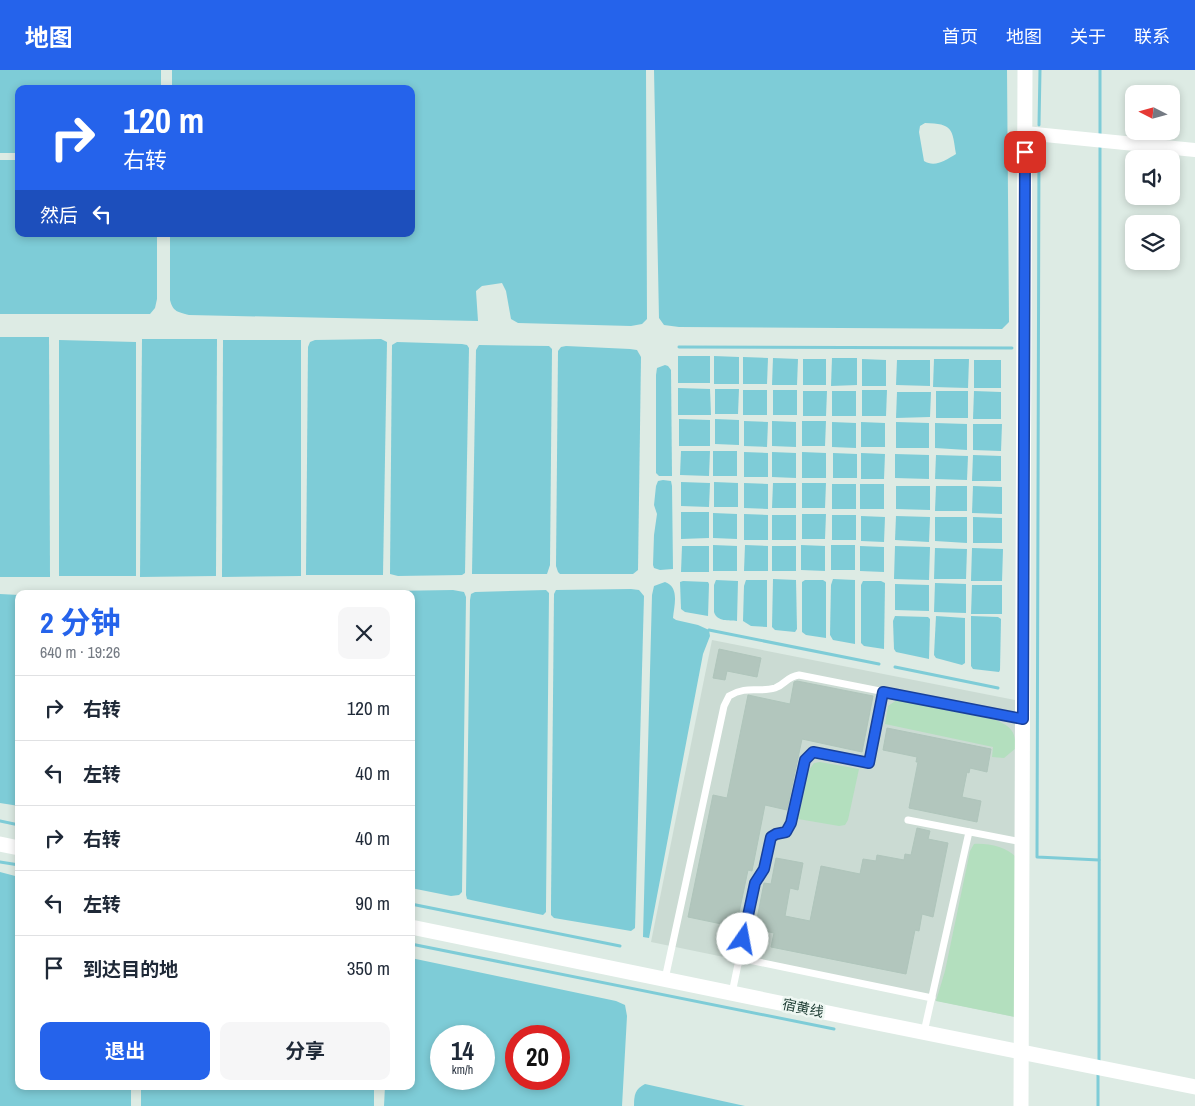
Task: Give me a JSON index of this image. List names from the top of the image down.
{
  "streets": {
    "street": ["宿黄线"]
  },
  "north": "left",
  "page": {
    "header": "地图",
    "nav": [
      "首页",
      "地图",
      "关于",
      "联系"
    ],
    "turn": ["120 m", "右转"],
    "then": "然后",
    "heading": ["2 分钟", "640 m · 19:26"],
    "list": [
      {
        "name": "右转",
        "value": "120 m"
      },
      {
        "name": "左转",
        "value": "40 m"
      },
      {
        "name": "右转",
        "value": "40 m"
      },
      {
        "name": "左转",
        "value": "90 m"
      },
      {
        "name": "到达目的地",
        "value": "350 m"
      }
    ],
    "buttons": ["退出", "分享"],
    "speed": "14 km/h",
    "limit": "20"
  }
}
